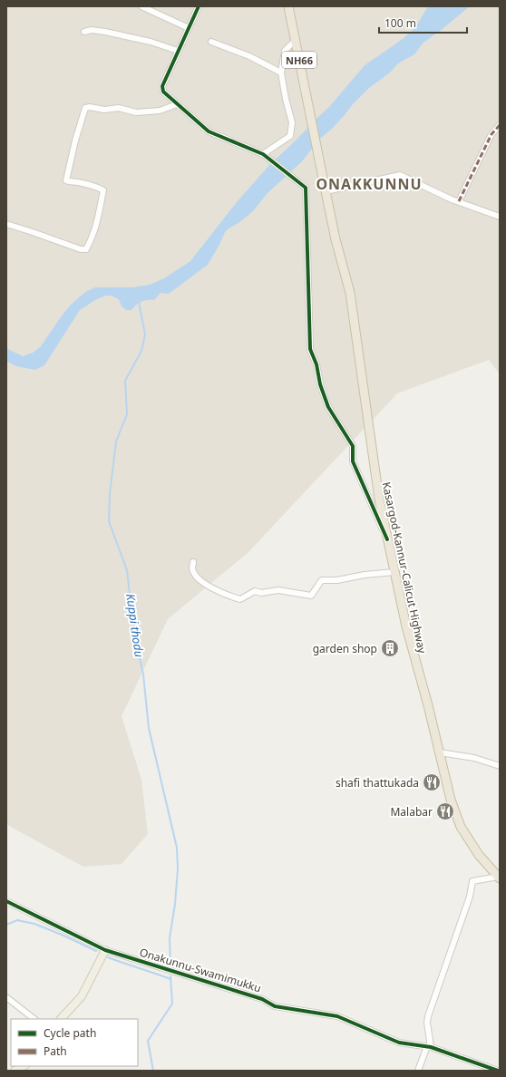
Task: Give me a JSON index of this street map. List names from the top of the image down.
{
  "streets": {
    "highway": ["NH66", "Kasargod-Kannur-Calicut Highway"],
    "street": ["Onakunnu-Swamimukku"]
  },
  "crossings": [
    ["NH66", "Kasargod-Kannur-Calicut Highway"]
  ],
  "districts": ["ONAKKUNNU"],
  "water": ["Kuppi thodu"],
  "places": {
    "building": ["garden shop"],
    "restaurant": ["shafi thattukada", "Malabar"]
  },
  "legend": ["Cycle path", "Path"],
  "scale_bar": "100 m"
}
